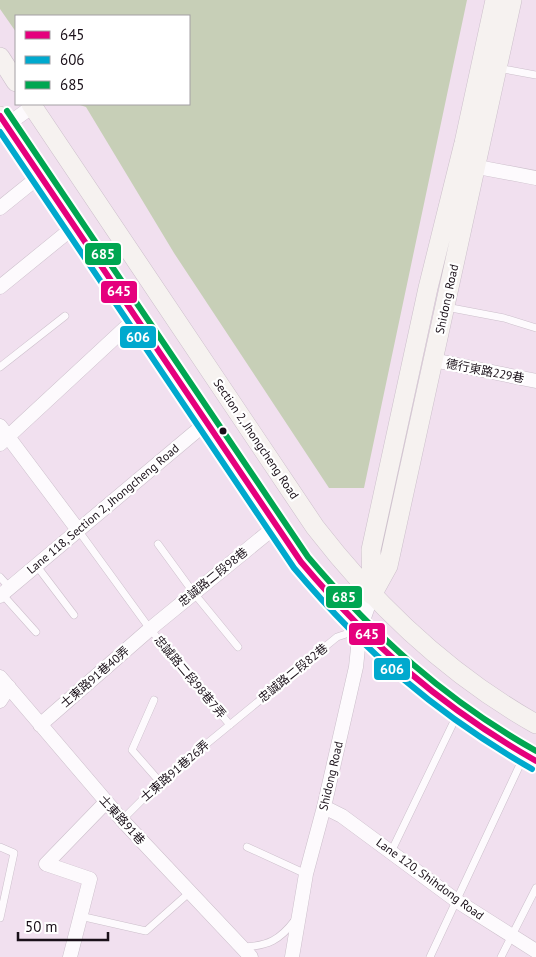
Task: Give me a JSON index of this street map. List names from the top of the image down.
{
  "streets": {
    "street": [
      "Shidong Road",
      "德行東路229巷",
      "Section 2, Jhongcheng Road",
      "Lane 118, Section 2, Jhongcheng Road",
      "忠誠路二段98巷",
      "士東路91巷40弄",
      "士東路91巷",
      "Lane 120, Shihdong Road"
    ],
    "lane": ["忠誠路二段82巷", "忠誠路二段98巷7弄", "士東路91巷26弄"]
  },
  "crossings": [
    ["Shidong Road", "德行東路229巷"],
    ["Shidong Road", "Section 2, Jhongcheng Road"],
    ["Shidong Road", "忠誠路二段82巷"],
    ["Shidong Road", "Lane 120, Shihdong Road"],
    ["Lane 118, Section 2, Jhongcheng Road", "忠誠路二段98巷7弄"],
    ["忠誠路二段98巷", "士東路91巷40弄"],
    ["忠誠路二段98巷", "忠誠路二段98巷7弄"],
    ["忠誠路二段82巷", "忠誠路二段98巷7弄"],
    ["忠誠路二段82巷", "士東路91巷26弄"],
    ["士東路91巷40弄", "忠誠路二段98巷7弄"],
    ["士東路91巷40弄", "士東路91巷"],
    ["忠誠路二段98巷7弄", "士東路91巷26弄"],
    ["士東路91巷26弄", "士東路91巷"]
  ],
  "lines": ["transit line 685", "transit line 645", "transit line 606"],
  "legend": ["645", "606", "685"],
  "scale_bar": "50 m"
}
